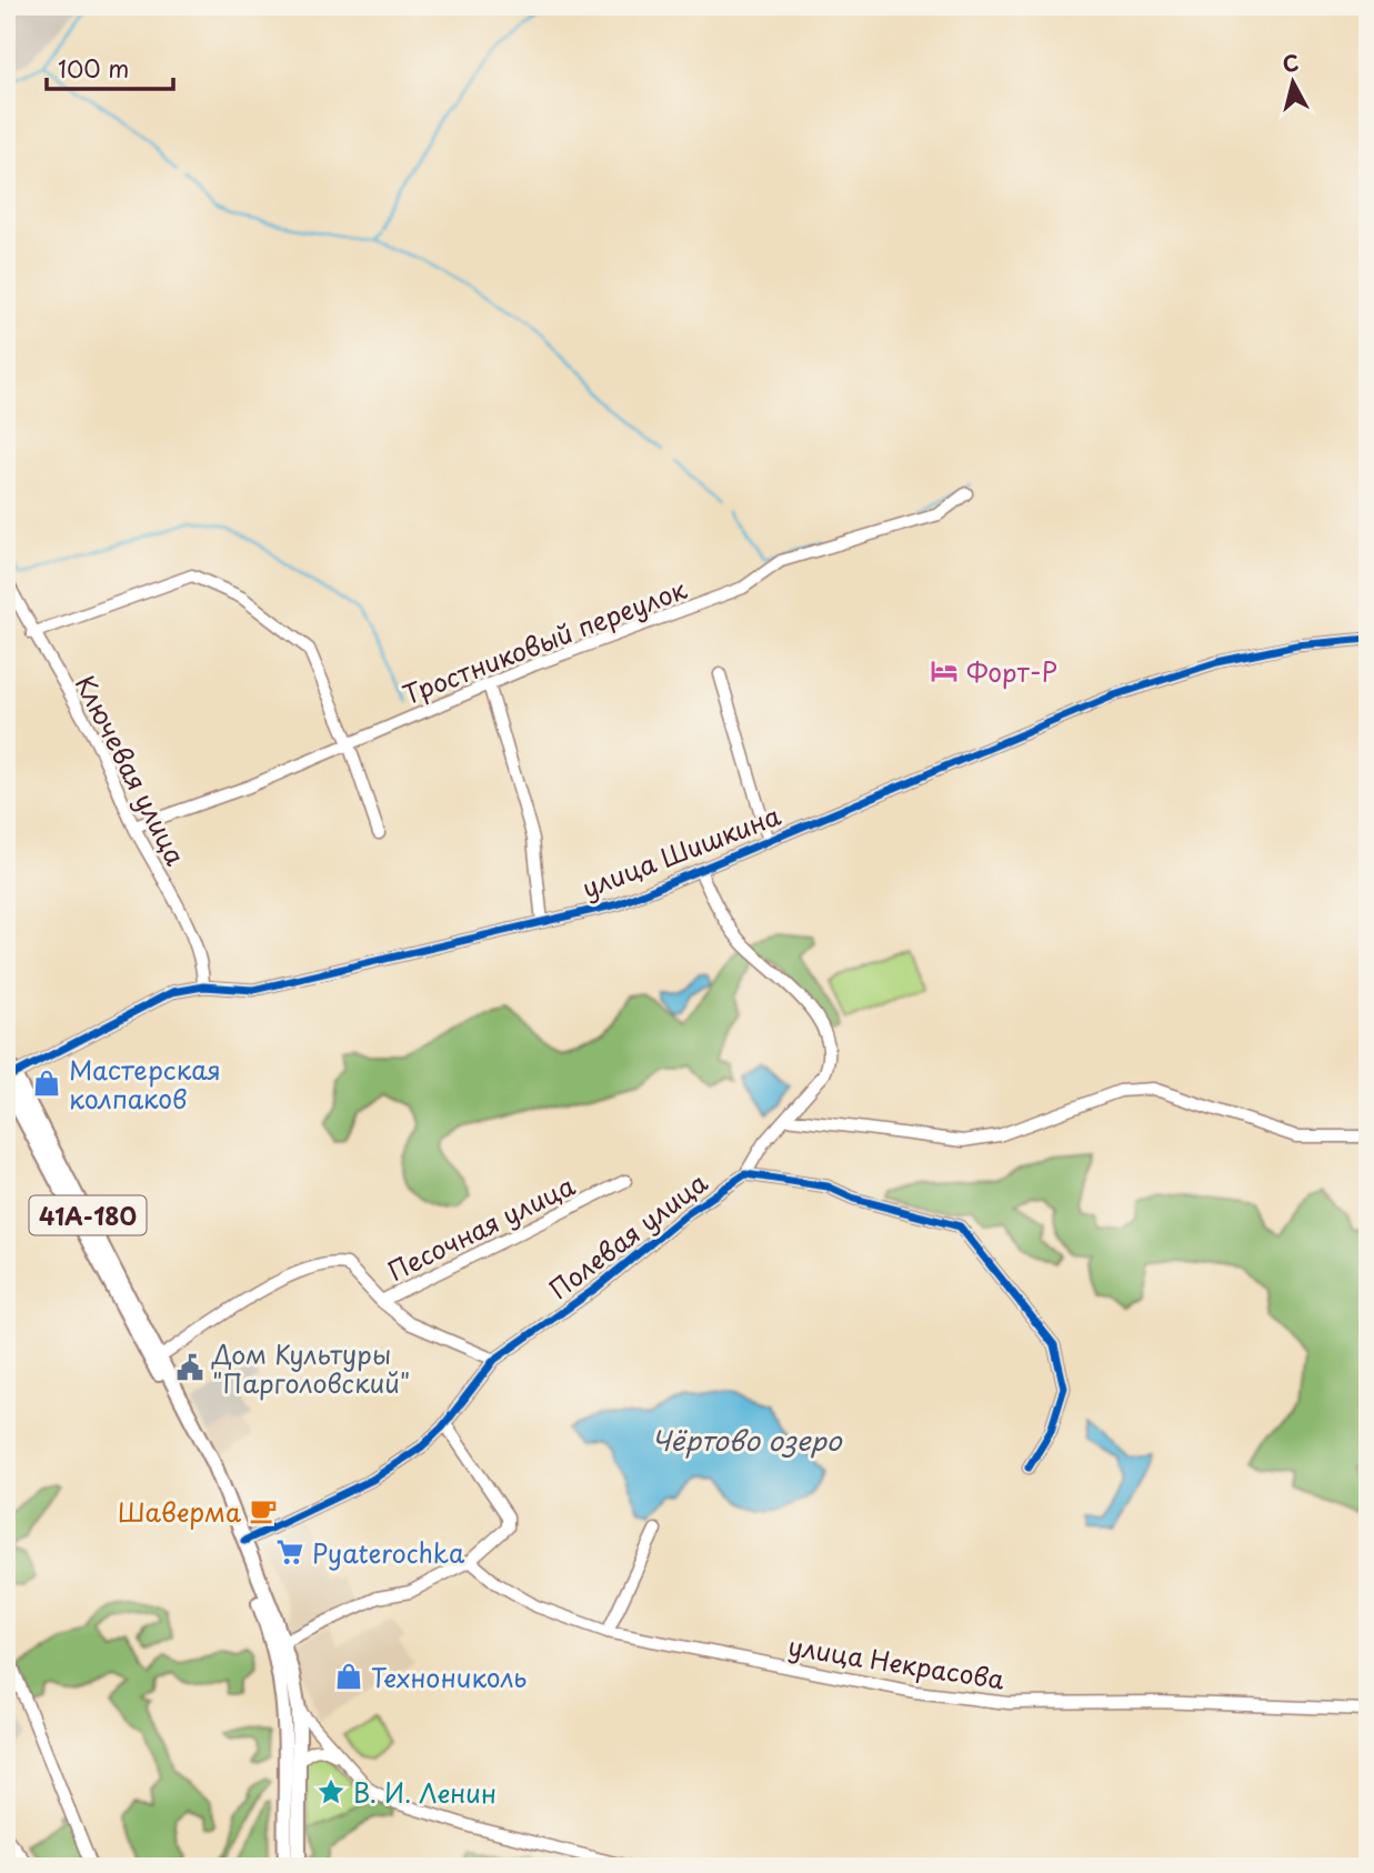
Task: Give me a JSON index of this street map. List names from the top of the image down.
{
  "streets": {
    "main road": ["41А-180"],
    "street": [
      "Тростниковый переулок",
      "Ключевая улица",
      "улица Шишкина",
      "Песочная улица",
      "Полевая улица",
      "улица Некрасова"
    ]
  },
  "crossings": [
    ["Тростниковый переулок", "Ключевая улица"],
    ["Ключевая улица", "улица Шишкина"],
    ["улица Шишкина", "41А-180"],
    ["41А-180", "Песочная улица"],
    ["41А-180", "Полевая улица"]
  ],
  "water": ["Чёртово озеро"],
  "places": {
    "hotel": ["Форт-Р"],
    "shop": ["Мастерская колпаков", "Технониколь"],
    "public building": ["Дом Культуры \"Парголовский\""],
    "cafe": ["Шаверма"],
    "supermarket": ["Pyaterochka"],
    "place": ["В. И. Ленин"]
  },
  "scale_bar": "100 m",
  "north": "top"
}
